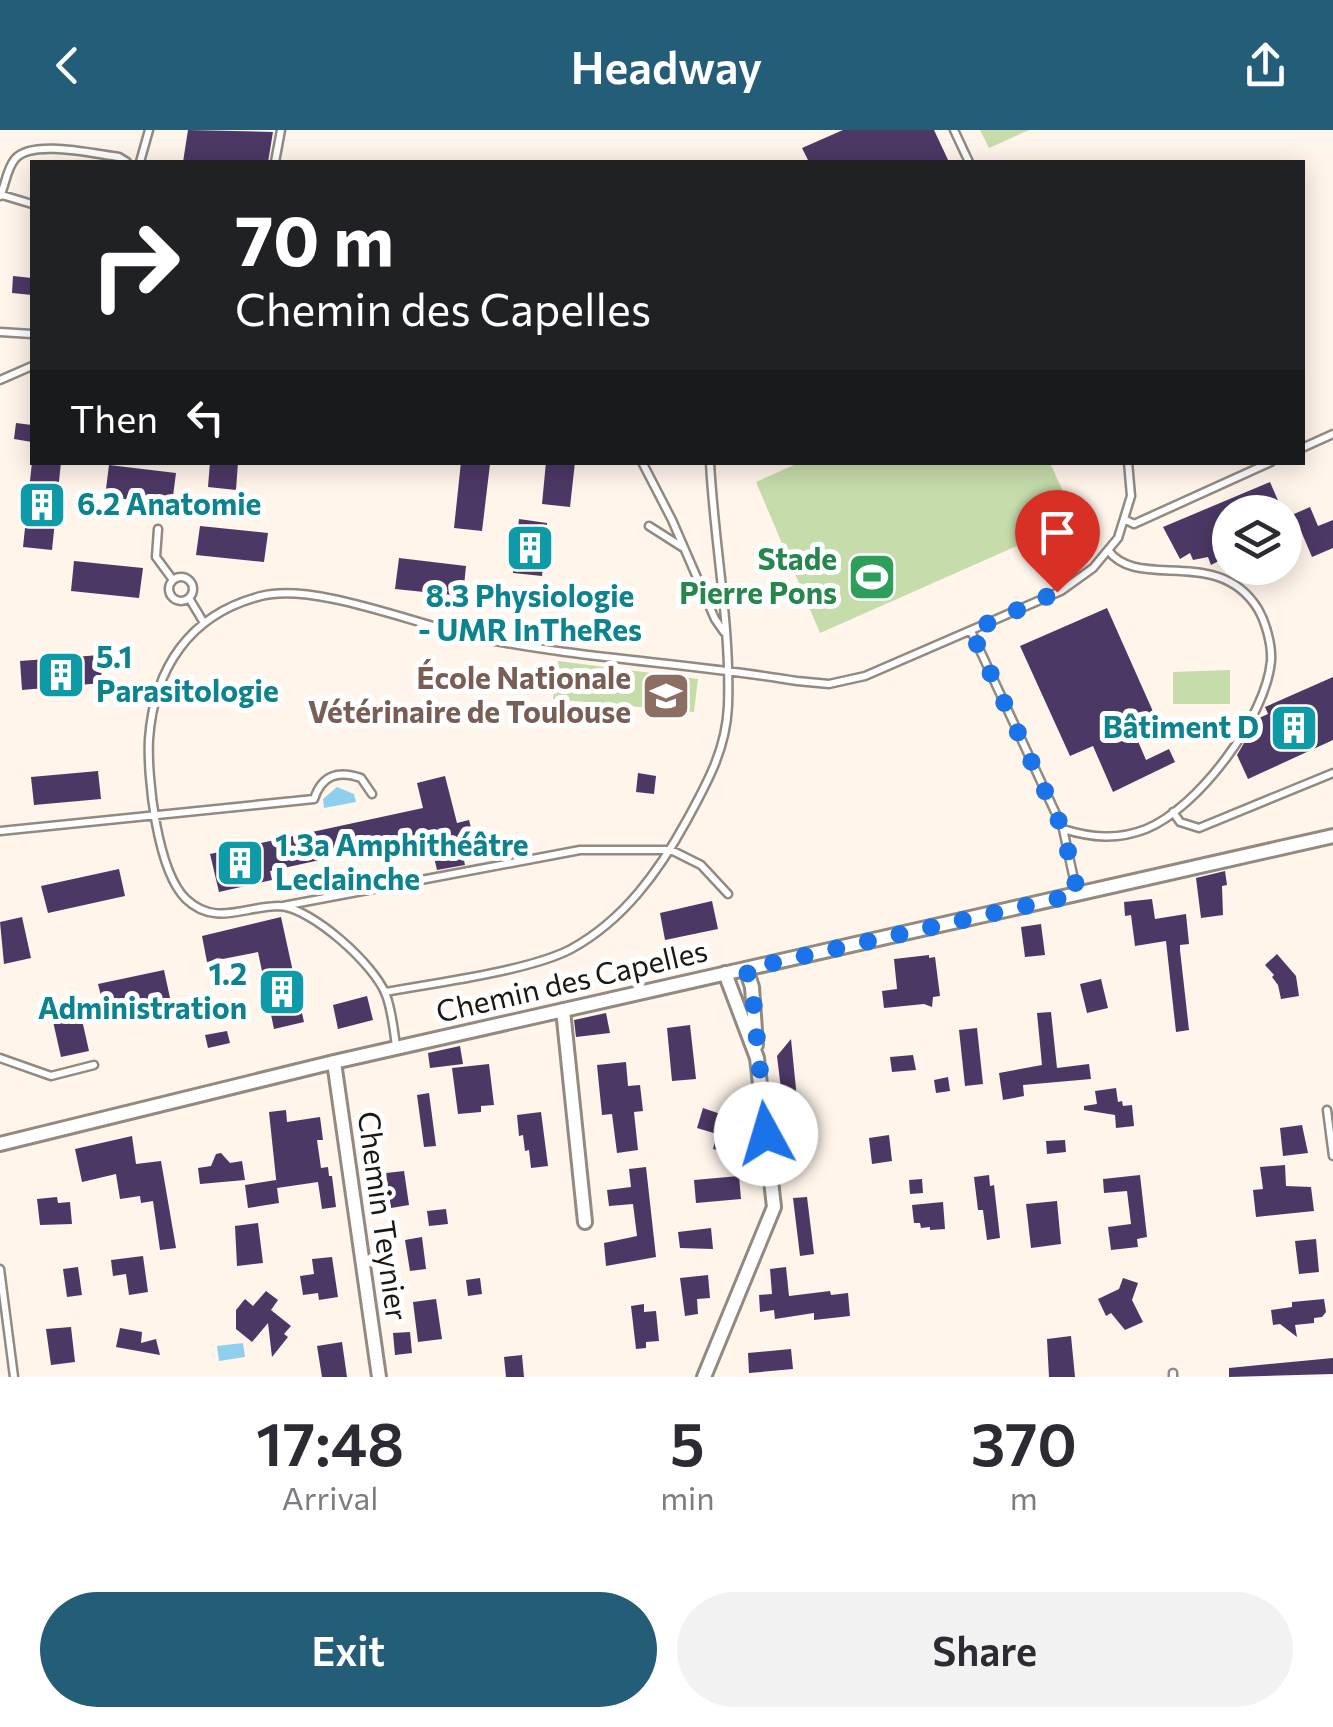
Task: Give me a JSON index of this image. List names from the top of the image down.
{
  "streets": {
    "street": ["Chemin des Capelles", "Chemin Teynier"]
  },
  "crossings": [
    ["Chemin des Capelles", "Chemin Teynier"]
  ],
  "places": {
    "building": [
      "6.2 Anatomie",
      "8.3 Physiologie - UMR InTheRes",
      "5.1 Parasitologie",
      "Bâtiment D",
      "1.3a Amphithéâtre Leclainche",
      "1.2 Administration"
    ],
    "sports": ["Stade Pierre Pons"],
    "school or university": ["École Nationale Vétérinaire de Toulouse"]
  },
  "page": {
    "header": "Headway",
    "turn": ["70 m", "Chemin des Capelles"],
    "then": "Then",
    "eta": [
      "17:48",
      "Arrival",
      "5",
      "min",
      "370",
      "m"
    ],
    "buttons": ["Exit", "Share"]
  }
}
